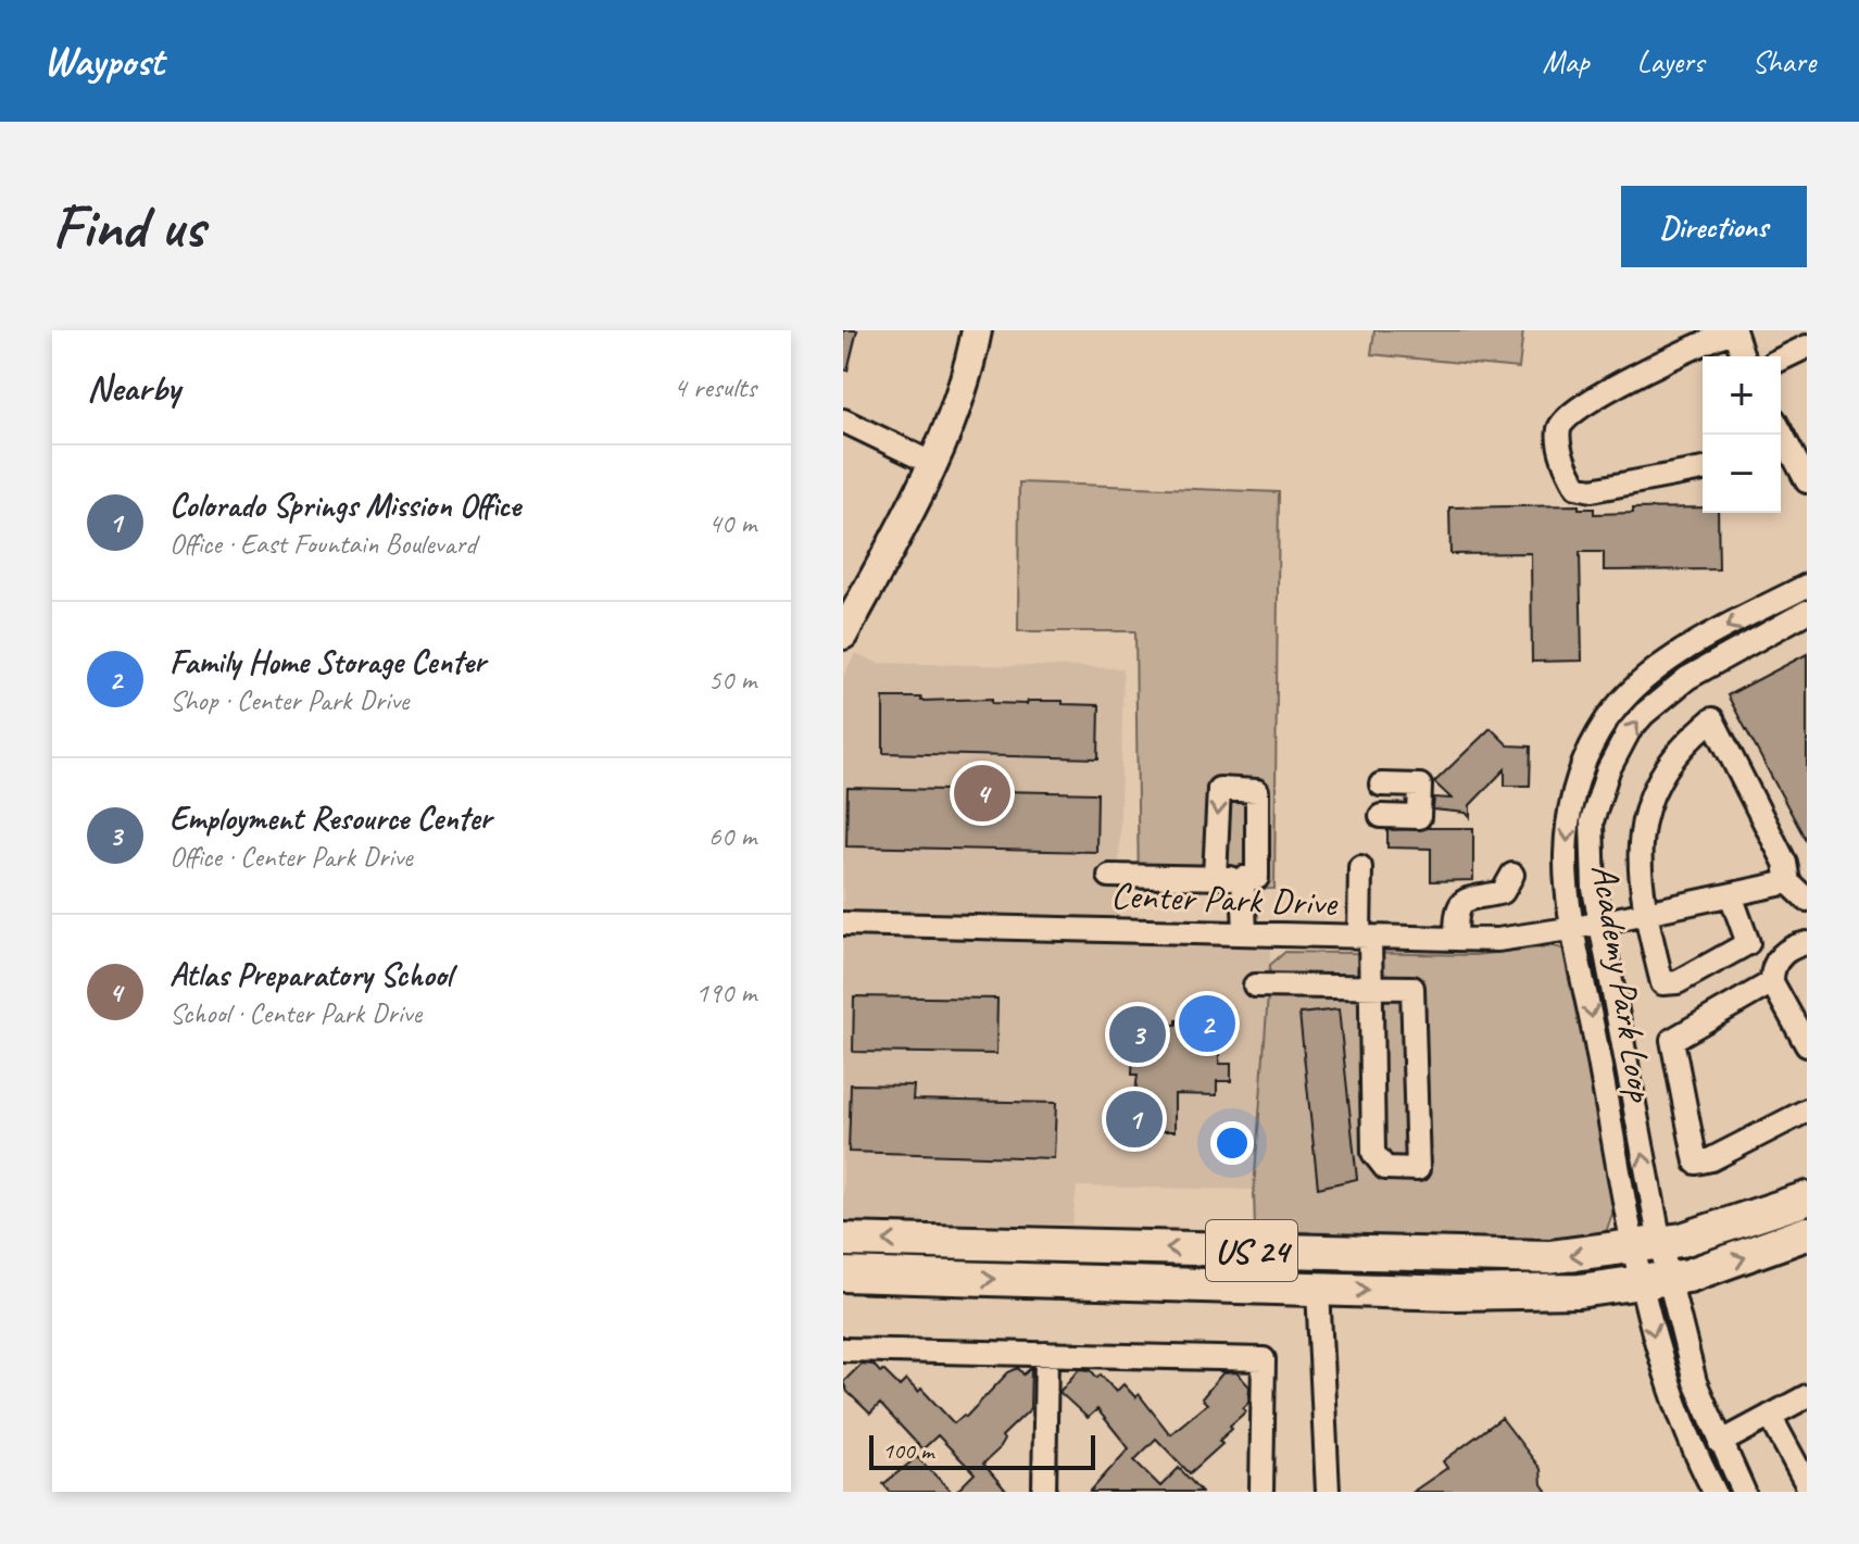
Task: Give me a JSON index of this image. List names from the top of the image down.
{
  "streets": {
    "highway": ["US 24"],
    "street": ["Center Park Drive", "Academy Park Loop"]
  },
  "crossings": [
    ["Center Park Drive", "Academy Park Loop"],
    ["Academy Park Loop", "US 24"]
  ],
  "scale_bar": "100 m",
  "page": {
    "header": "Waypost",
    "nav": ["Map", "Layers", "Share"],
    "buttons": "Directions",
    "title": "Find us",
    "heading": ["Nearby", "4 results"],
    "map_buttons": ["+", "−"],
    "list": [
      {
        "mark": "1",
        "name": "Colorado Springs Mission Office",
        "note": "Office · East Fountain Boulevard",
        "value": "40 m"
      },
      {
        "mark": "2",
        "name": "Family Home Storage Center",
        "note": "Shop · Center Park Drive",
        "value": "50 m"
      },
      {
        "mark": "3",
        "name": "Employment Resource Center",
        "note": "Office · Center Park Drive",
        "value": "60 m"
      },
      {
        "mark": "4",
        "name": "Atlas Preparatory School",
        "note": "School · Center Park Drive",
        "value": "190 m"
      }
    ],
    "pins": [
      "4",
      "2",
      "3",
      "1"
    ],
    "scale": "100 m"
  }
}
